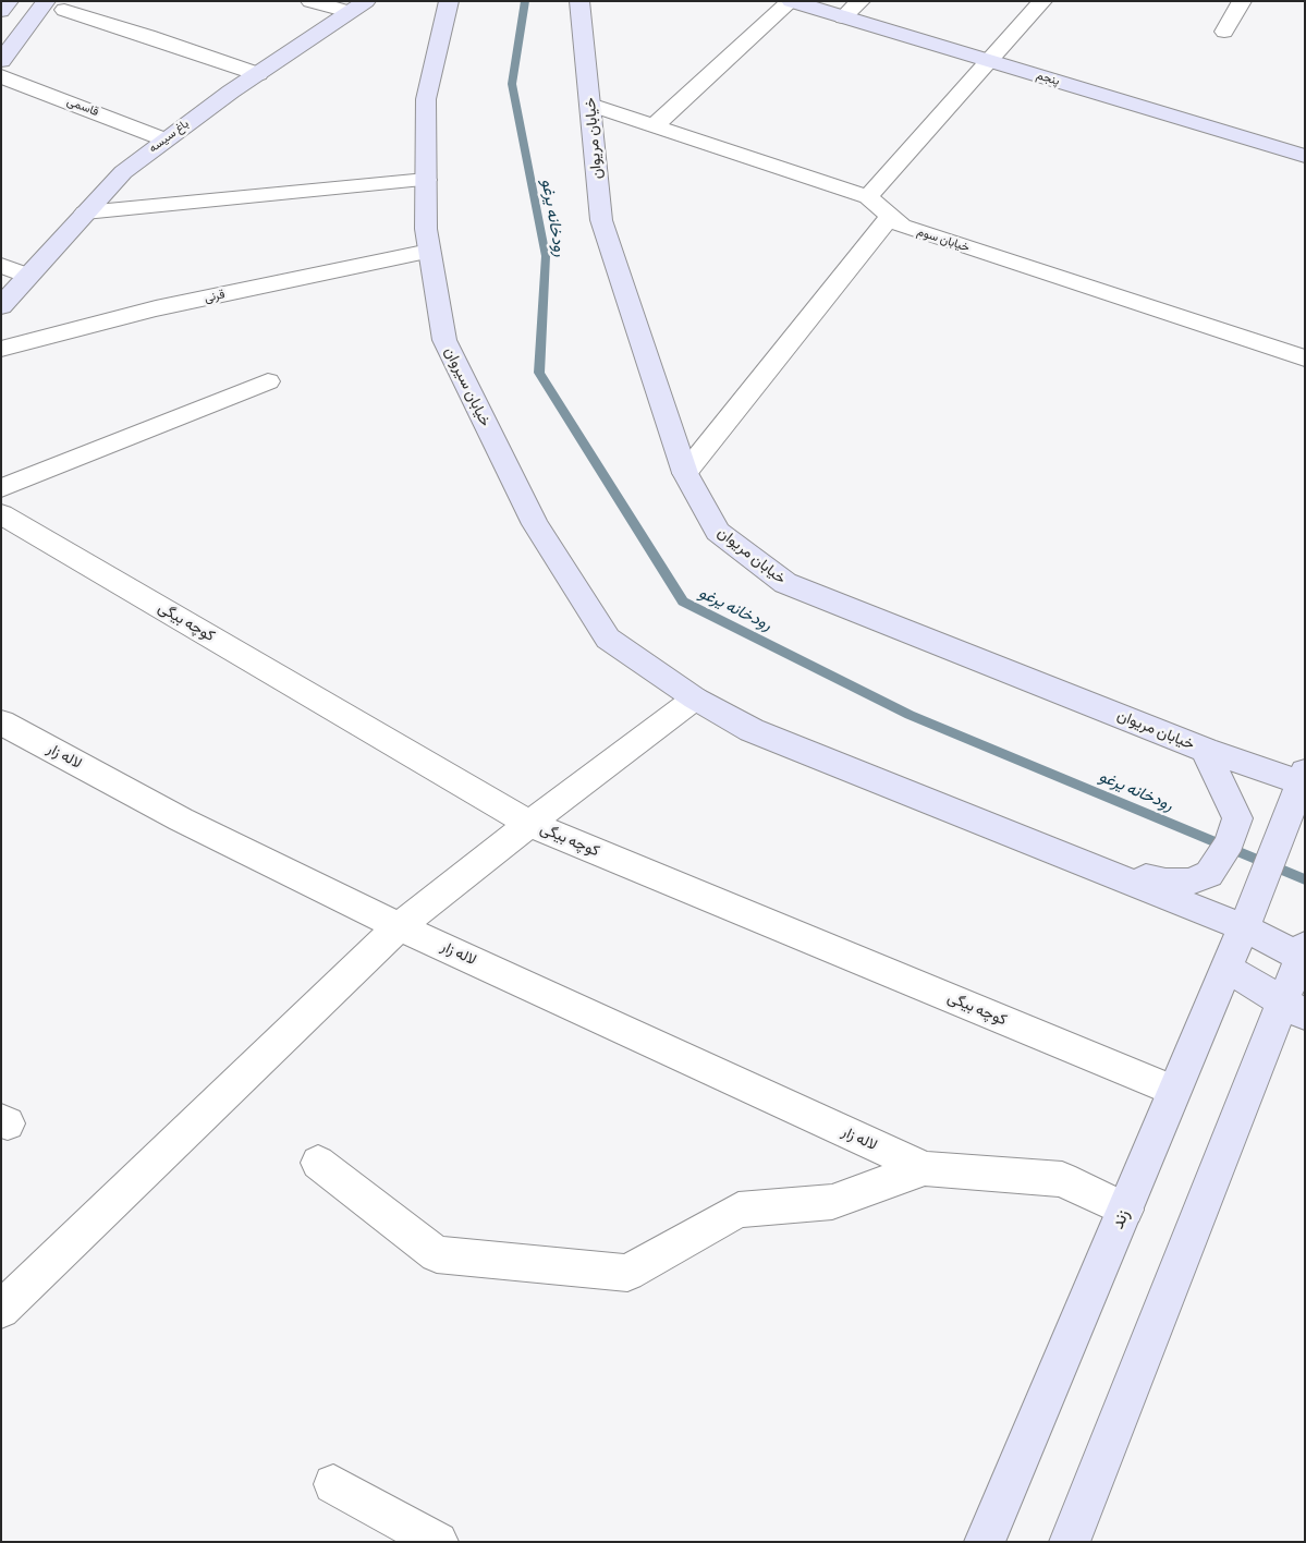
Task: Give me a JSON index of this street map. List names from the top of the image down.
{
  "streets": {
    "street": [
      "پنجم",
      "قاسمی",
      "باغ سیسه",
      "خیابان مریوان",
      "خیابان سوم",
      "قرنی",
      "خیابان سیروان",
      "کوچه بیگی",
      "لاله زار",
      "زند"
    ]
  },
  "crossings": [
    ["قاسمی", "باغ سیسه"],
    ["خیابان مریوان", "خیابان سوم"],
    ["خیابان مریوان", "زند"],
    ["قرنی", "خیابان سیروان"],
    ["کوچه بیگی", "زند"]
  ],
  "water": ["رودخانه یرغو"]
}
